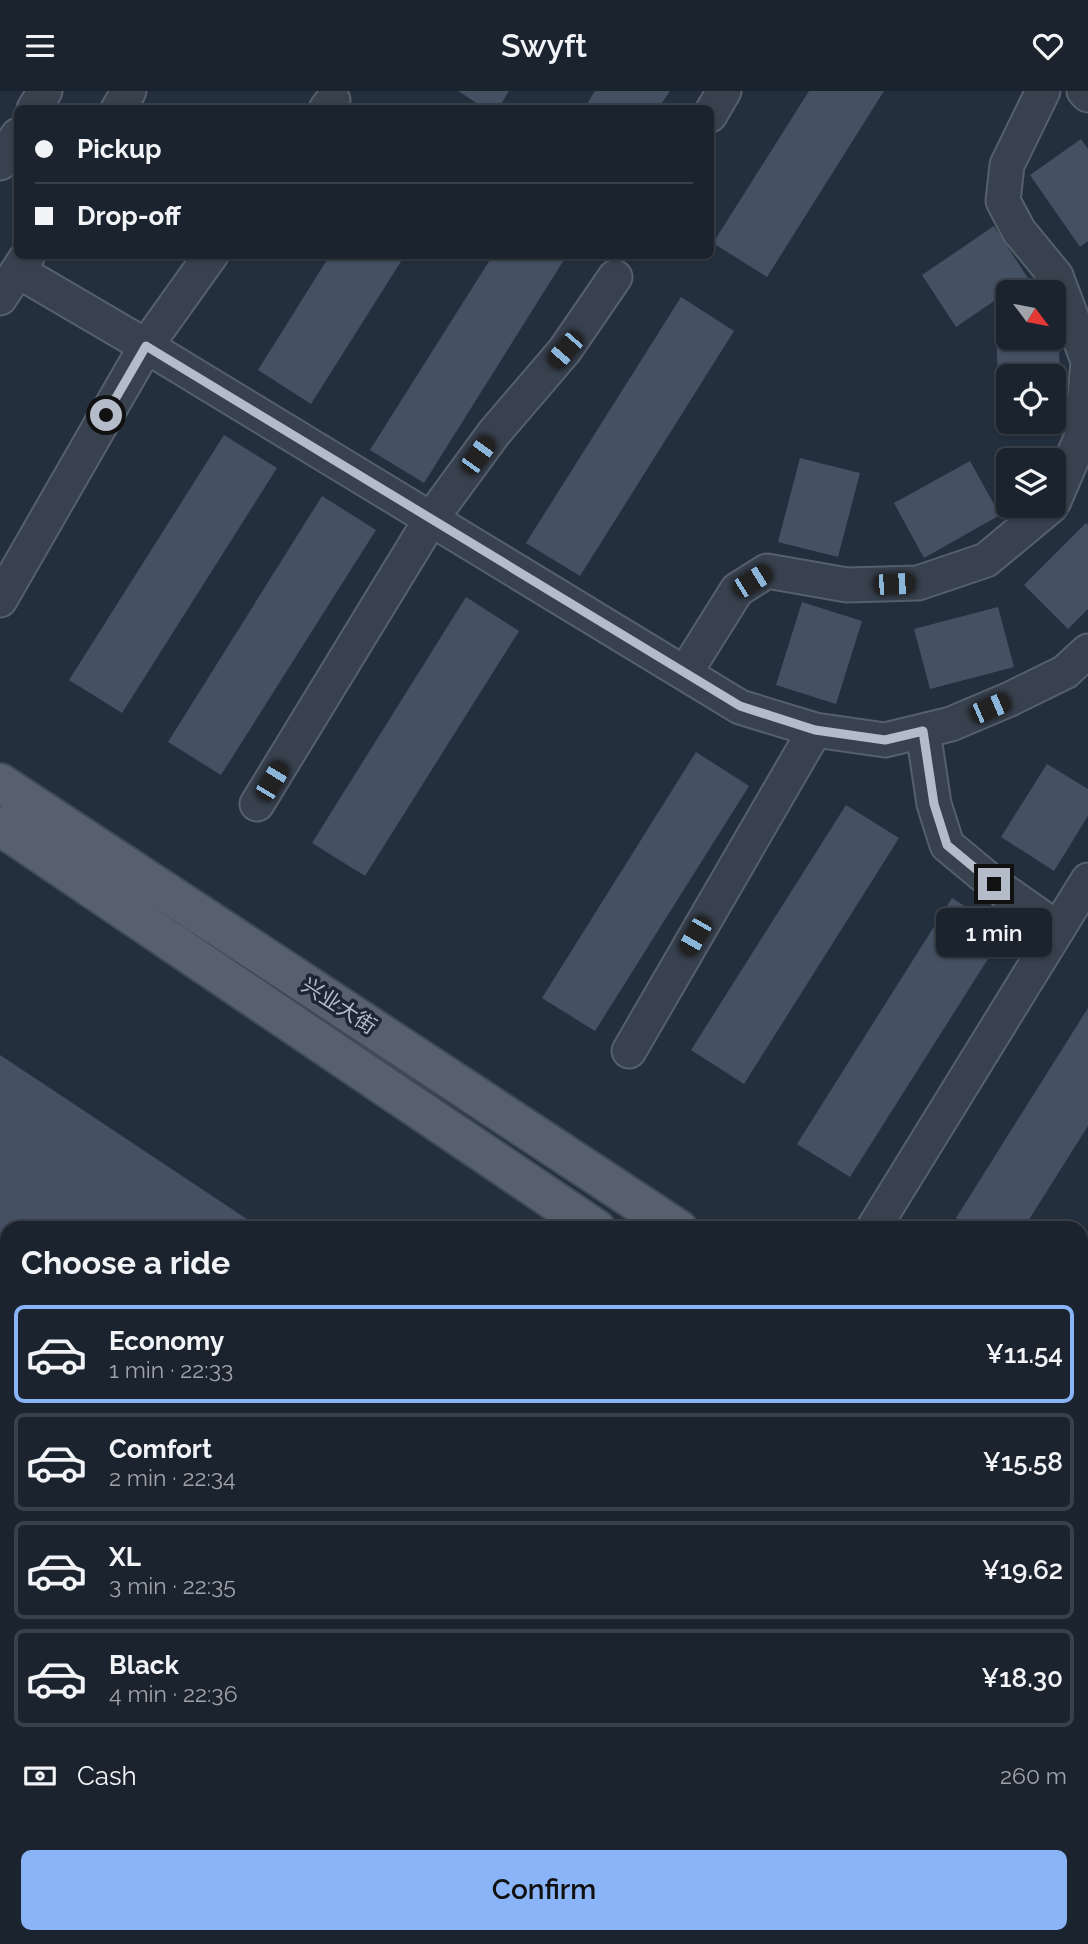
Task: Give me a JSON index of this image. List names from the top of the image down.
{
  "streets": {
    "main road": ["兴业大街"]
  },
  "north": "bottom right",
  "page": {
    "header": "Swyft",
    "banner": ["Pickup", "Drop-off"],
    "bubble": "1 min",
    "heading": "Choose a ride",
    "list": [
      {
        "name": "Economy",
        "note": "1 min · 22:33",
        "value": "¥11.54"
      },
      {
        "name": "Comfort",
        "note": "2 min · 22:34",
        "value": "¥15.58"
      },
      {
        "name": "XL",
        "note": "3 min · 22:35",
        "value": "¥19.62"
      },
      {
        "name": "Black",
        "note": "4 min · 22:36",
        "value": "¥18.30"
      }
    ],
    "pay": ["Cash", "260 m"],
    "buttons": "Confirm"
  }
}
